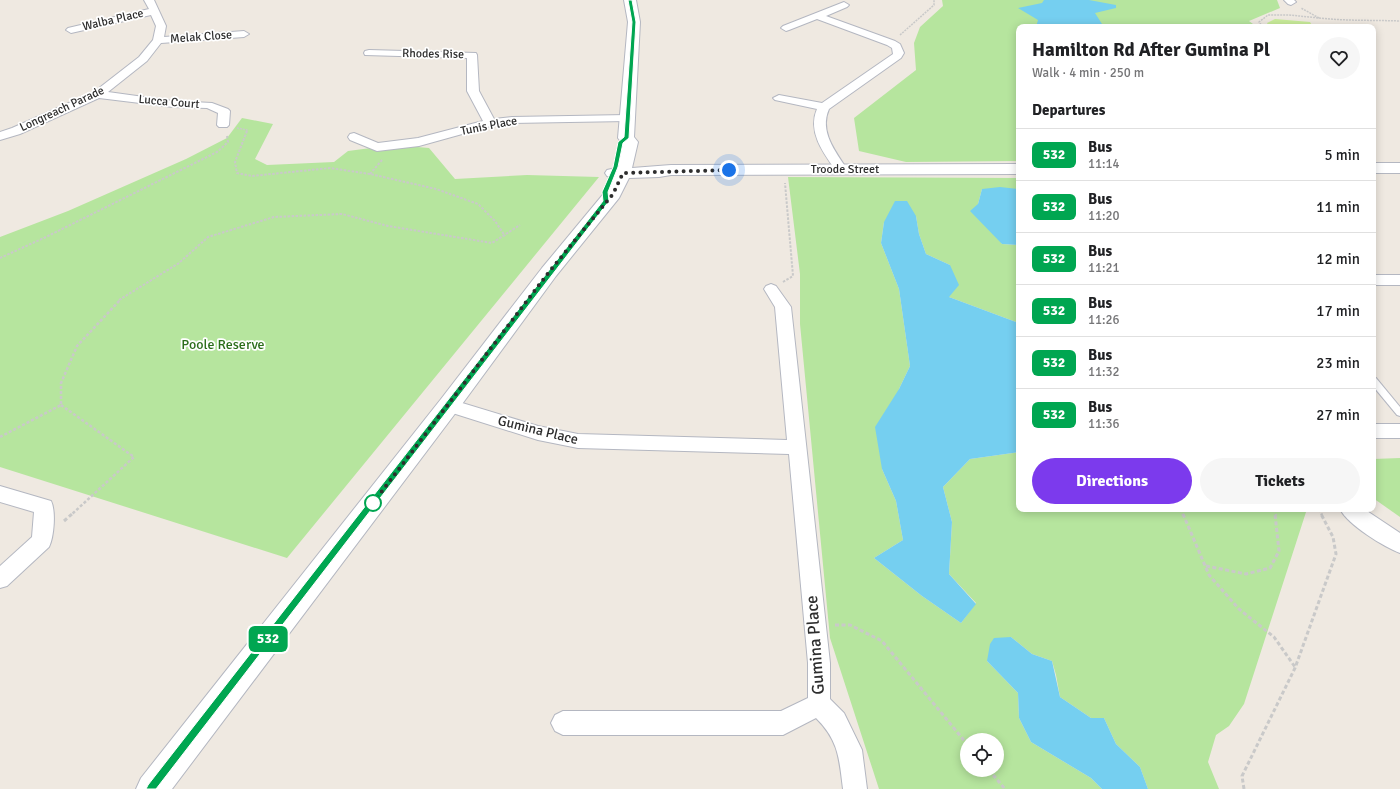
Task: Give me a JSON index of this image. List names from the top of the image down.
{
  "streets": {
    "main road": ["Troode Street"],
    "street": [
      "Walba Place",
      "Melak Close",
      "Rhodes Rise",
      "Lucca Court",
      "Longreach Parade",
      "Tunis Place",
      "Gumina Place"
    ]
  },
  "crossings": [
    ["Melak Close", "Longreach Parade"],
    ["Rhodes Rise", "Tunis Place"],
    ["Lucca Court", "Longreach Parade"]
  ],
  "parks": ["Poole Reserve"],
  "lines": ["bus line 532"],
  "page": {
    "on_map": "532",
    "heading": [
      ["Hamilton Rd After Gumina Pl", "Walk · 4 min · 250 m"],
      "Departures"
    ],
    "list": [
      {
        "mark": "532",
        "name": "Bus",
        "note": "11:14",
        "value": "5 min"
      },
      {
        "mark": "532",
        "name": "Bus",
        "note": "11:20",
        "value": "11 min"
      },
      {
        "mark": "532",
        "name": "Bus",
        "note": "11:21",
        "value": "12 min"
      },
      {
        "mark": "532",
        "name": "Bus",
        "note": "11:26",
        "value": "17 min"
      },
      {
        "mark": "532",
        "name": "Bus",
        "note": "11:32",
        "value": "23 min"
      },
      {
        "mark": "532",
        "name": "Bus",
        "note": "11:36",
        "value": "27 min"
      }
    ],
    "buttons": ["Directions", "Tickets"]
  }
}
